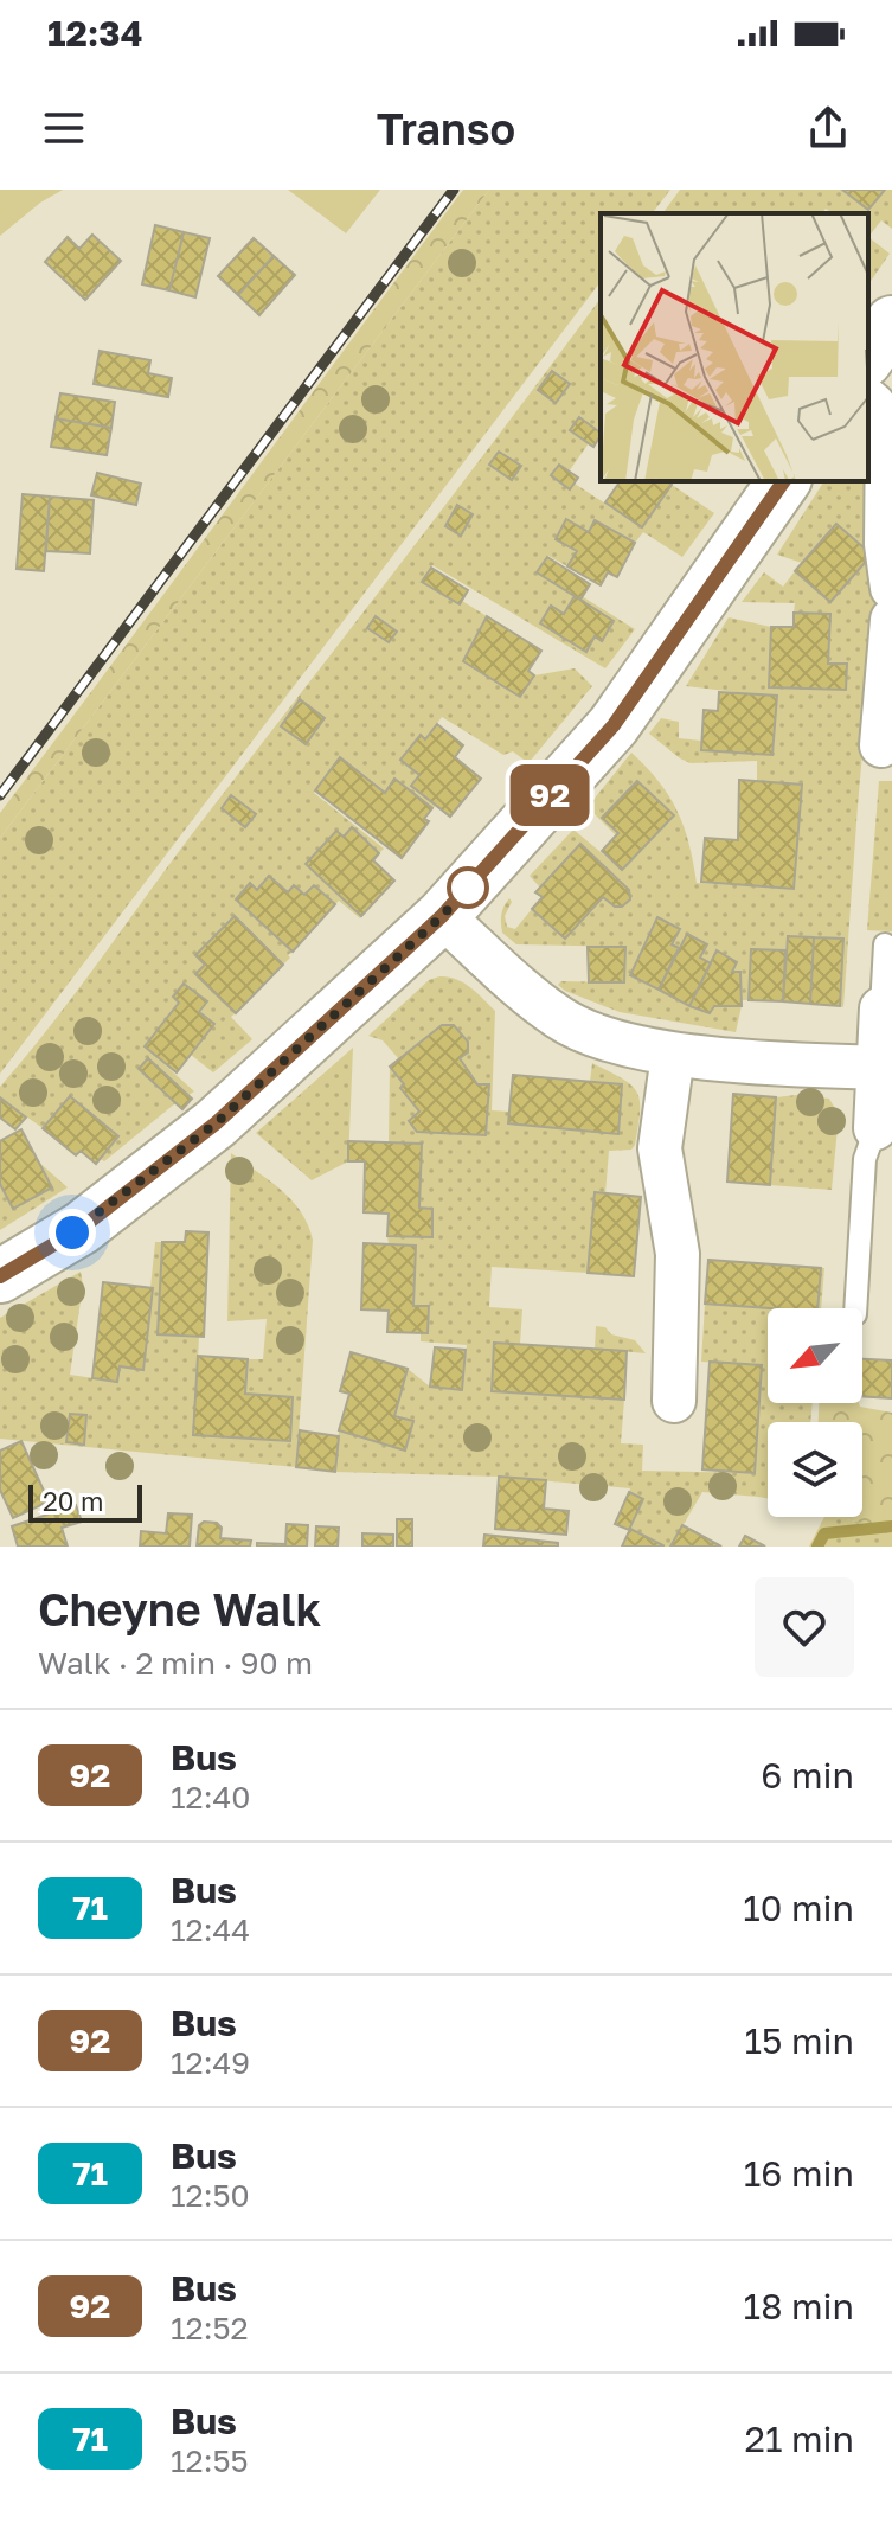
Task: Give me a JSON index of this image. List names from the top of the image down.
{
  "lines": ["bus line 92"],
  "scale_bar": "20 m",
  "north": "bottom left",
  "page": {
    "status": "12:34",
    "header": "Transo",
    "on_map": "92",
    "scale": "20 m",
    "heading": ["Cheyne Walk", "Walk · 2 min · 90 m"],
    "list": [
      {
        "mark": "92",
        "name": "Bus",
        "note": "12:40",
        "value": "6 min"
      },
      {
        "mark": "71",
        "name": "Bus",
        "note": "12:44",
        "value": "10 min"
      },
      {
        "mark": "92",
        "name": "Bus",
        "note": "12:49",
        "value": "15 min"
      },
      {
        "mark": "71",
        "name": "Bus",
        "note": "12:50",
        "value": "16 min"
      },
      {
        "mark": "92",
        "name": "Bus",
        "note": "12:52",
        "value": "18 min"
      },
      {
        "mark": "71",
        "name": "Bus",
        "note": "12:55",
        "value": "21 min"
      }
    ]
  }
}
